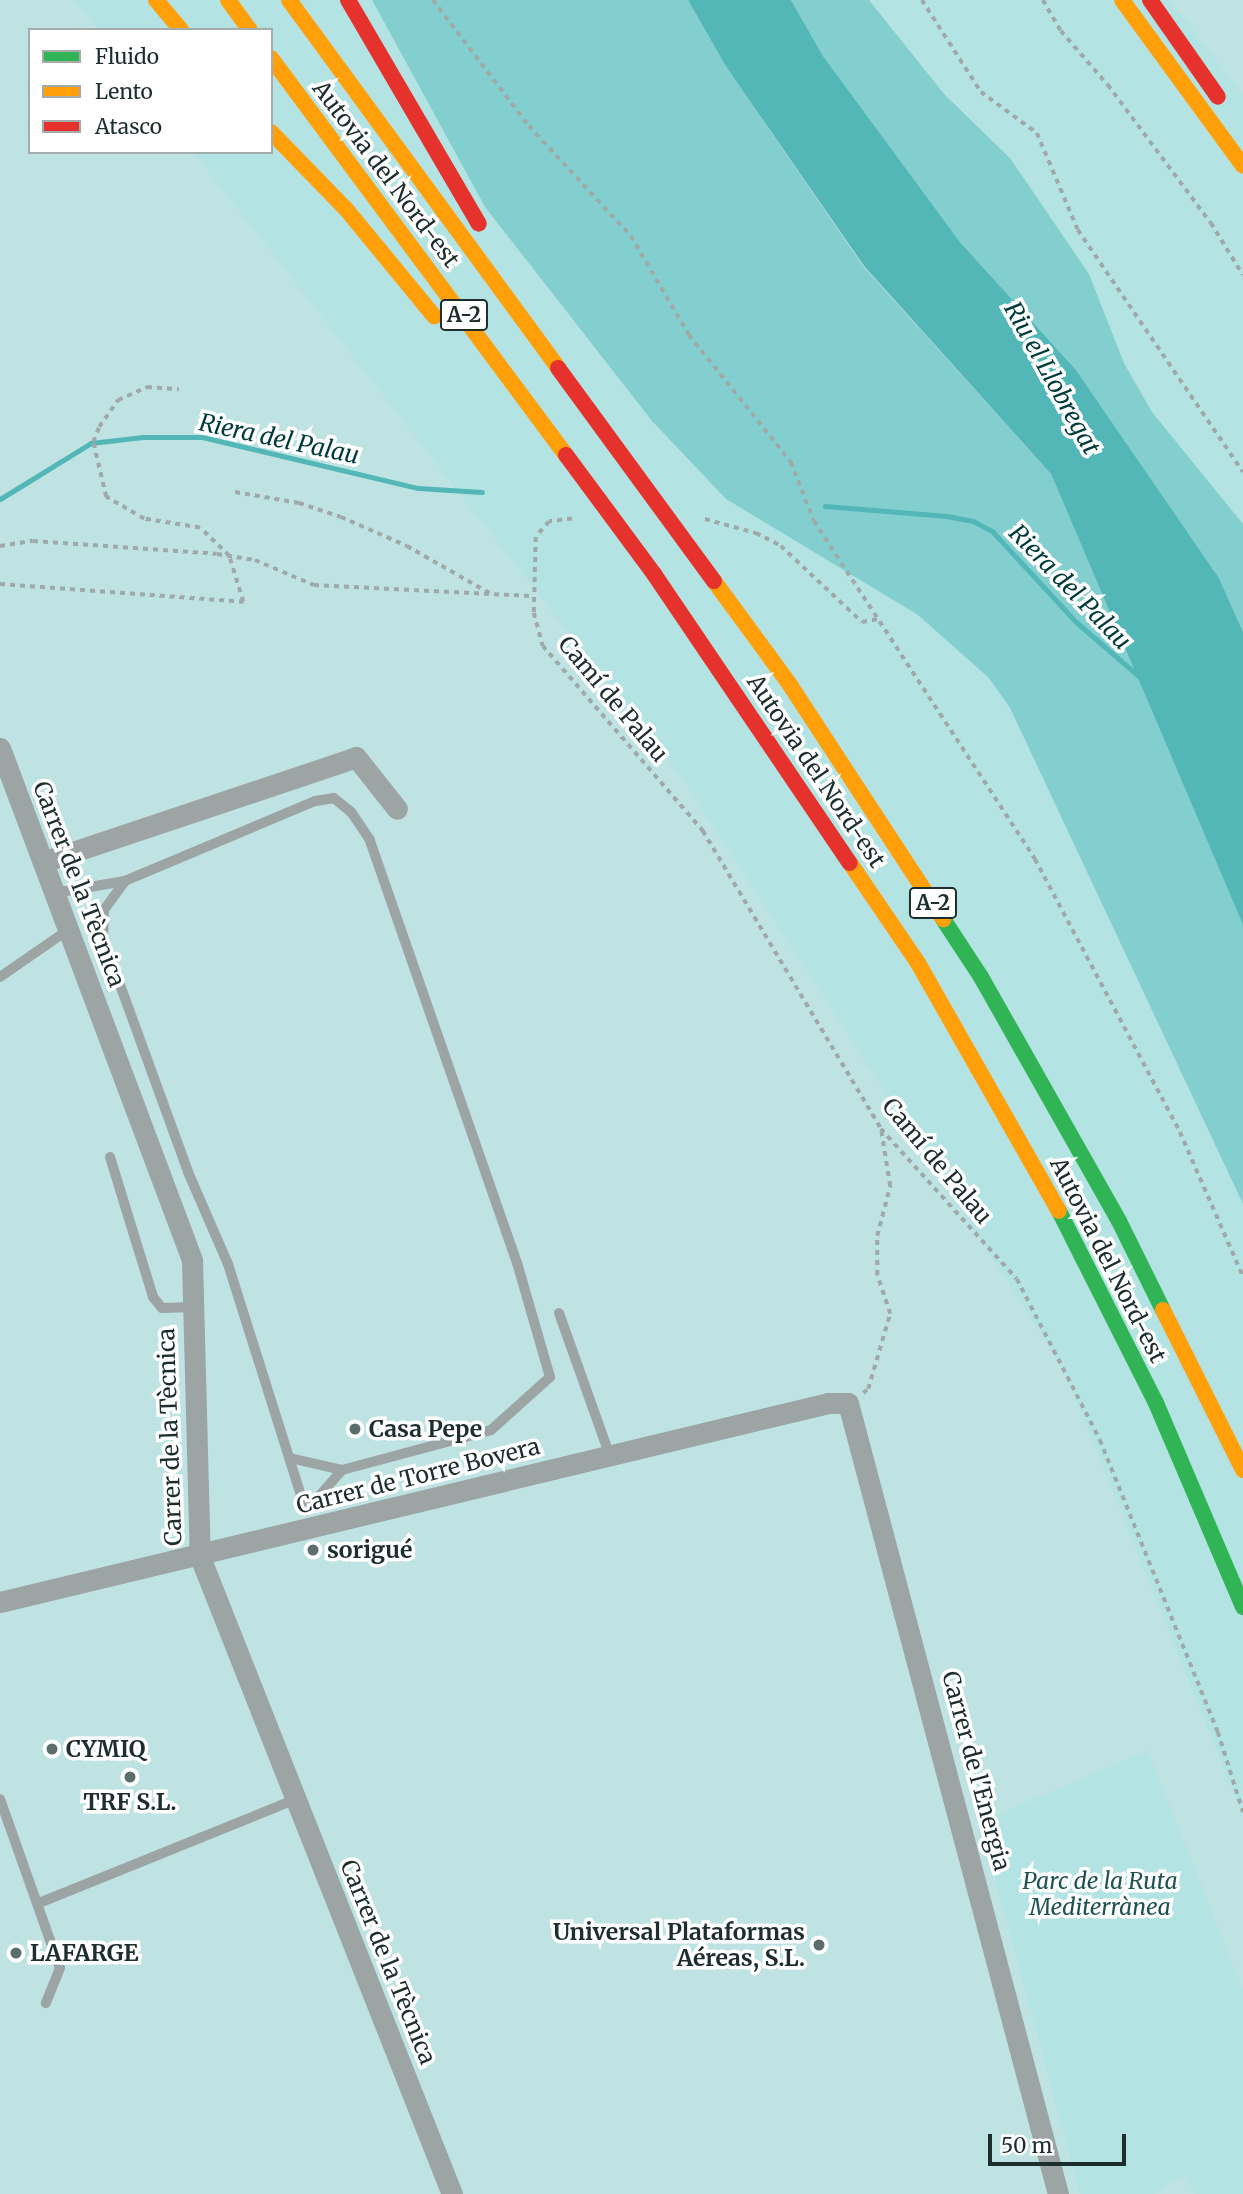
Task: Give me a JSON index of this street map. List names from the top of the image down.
{
  "streets": {
    "main road": ["Autovia del Nord-est", "A-2"],
    "street": ["Carrer de la Tècnica", "Carrer de Torre Bovera", "Carrer de l'Energia"],
    "path": ["Camí de Palau"]
  },
  "crossings": [
    ["Carrer de la Tècnica", "Carrer de Torre Bovera"],
    ["Carrer de Torre Bovera", "Carrer de l'Energia"]
  ],
  "water": ["Riu el Llobregat", "Riera del Palau"],
  "parks": ["Parc de la Ruta Mediterrànea"],
  "places": [
    "Casa Pepe",
    "sorigué",
    "CYMIQ",
    "TRF S.L.",
    "Universal Plataformas Aéreas, S.L.",
    "LAFARGE"
  ],
  "legend": ["Fluido", "Lento", "Atasco"],
  "scale_bar": "50 m"
}
